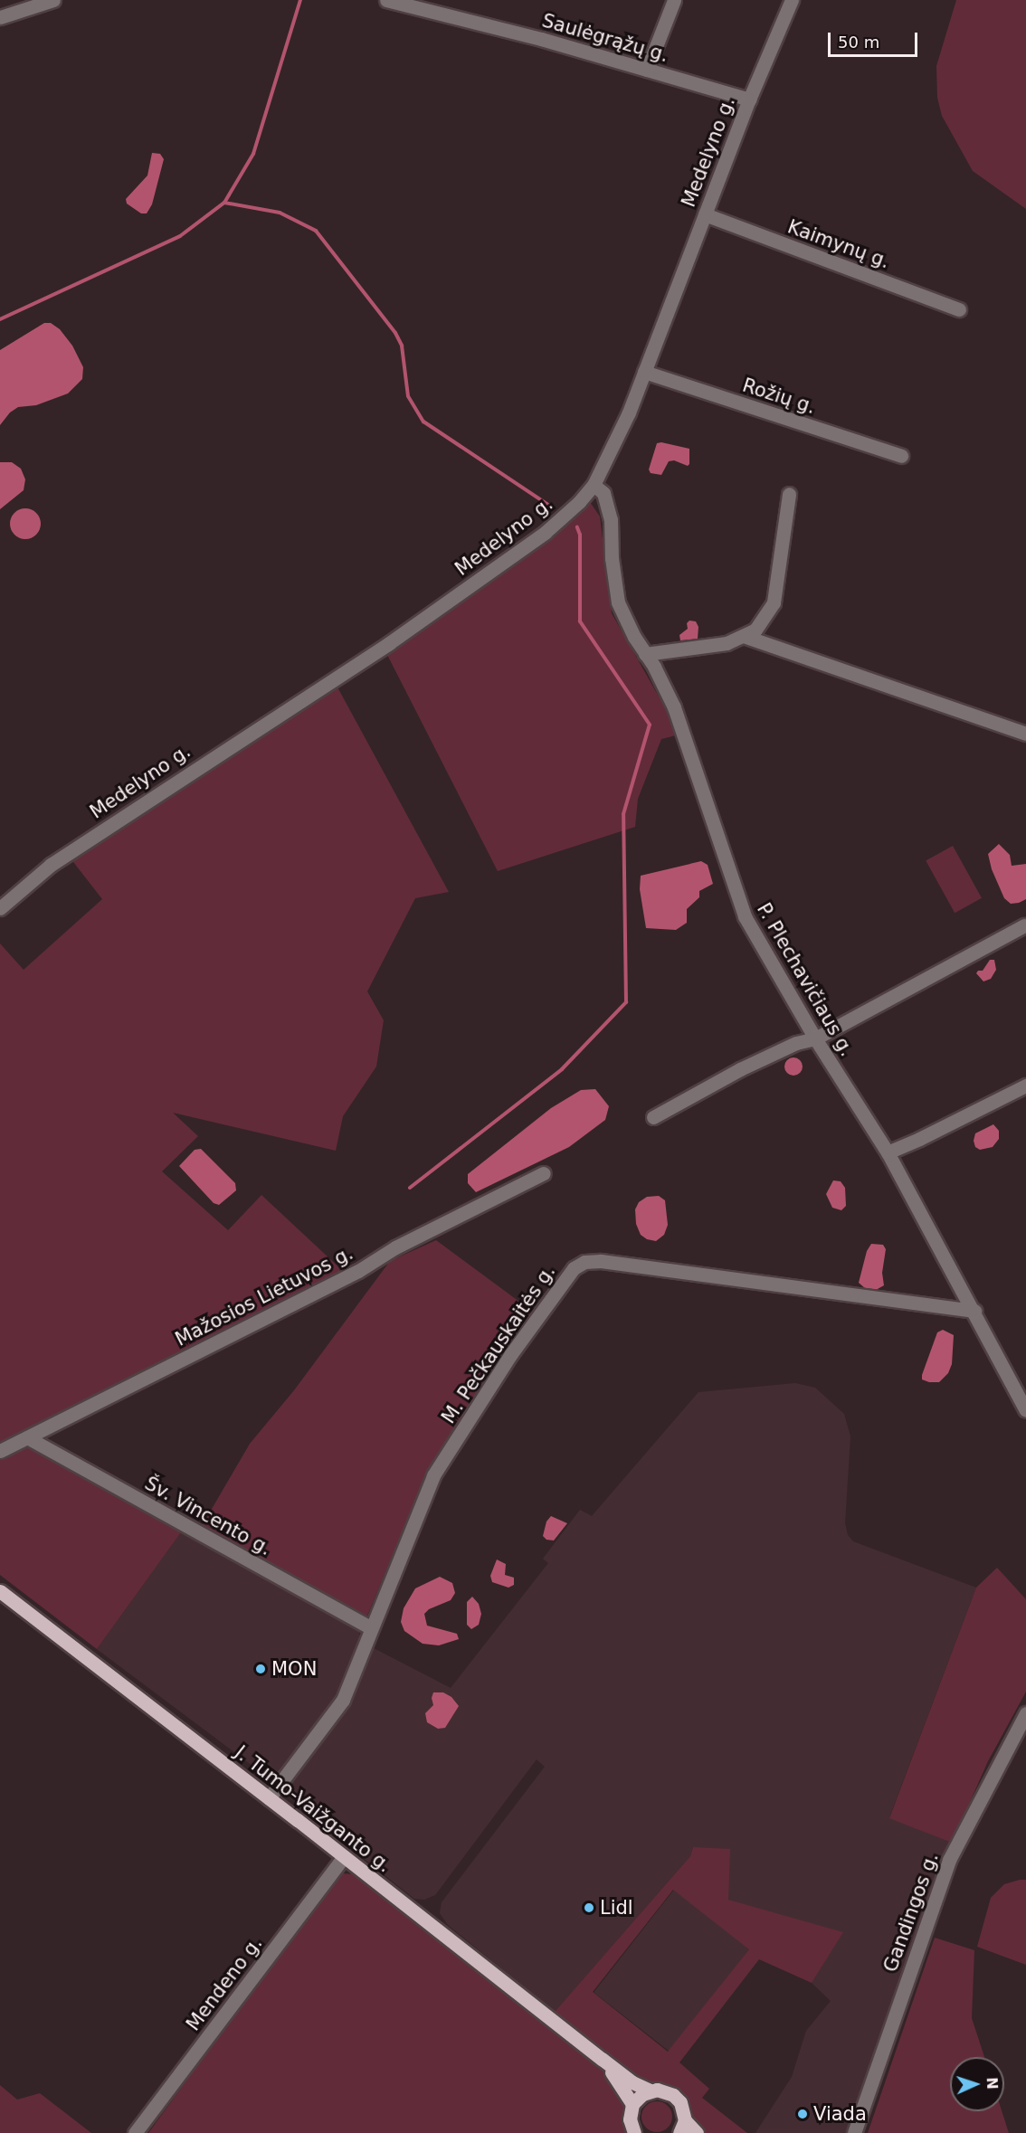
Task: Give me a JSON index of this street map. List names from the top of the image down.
{
  "streets": {
    "main road": ["J. Tumo-Vaižganto g."],
    "street": [
      "Saulėgrąžų g.",
      "Medelyno g.",
      "Kaimynų g.",
      "Rožių g.",
      "P. Plechavičiaus g.",
      "Mažosios Lietuvos g.",
      "M. Pečkauskaitės g.",
      "Šv. Vincento g.",
      "Gandingos g.",
      "Mendeno g."
    ]
  },
  "crossings": [
    ["Saulėgrąžų g.", "Medelyno g."],
    ["Medelyno g.", "Kaimynų g."],
    ["Medelyno g.", "Rožių g."],
    ["Medelyno g.", "P. Plechavičiaus g."],
    ["P. Plechavičiaus g.", "M. Pečkauskaitės g."],
    ["Mažosios Lietuvos g.", "Šv. Vincento g."],
    ["M. Pečkauskaitės g.", "Šv. Vincento g."],
    ["M. Pečkauskaitės g.", "J. Tumo-Vaižganto g."],
    ["J. Tumo-Vaižganto g.", "Mendeno g."]
  ],
  "places": ["MON", "Lidl", "Viada"],
  "scale_bar": "50 m",
  "north": "right"
}
